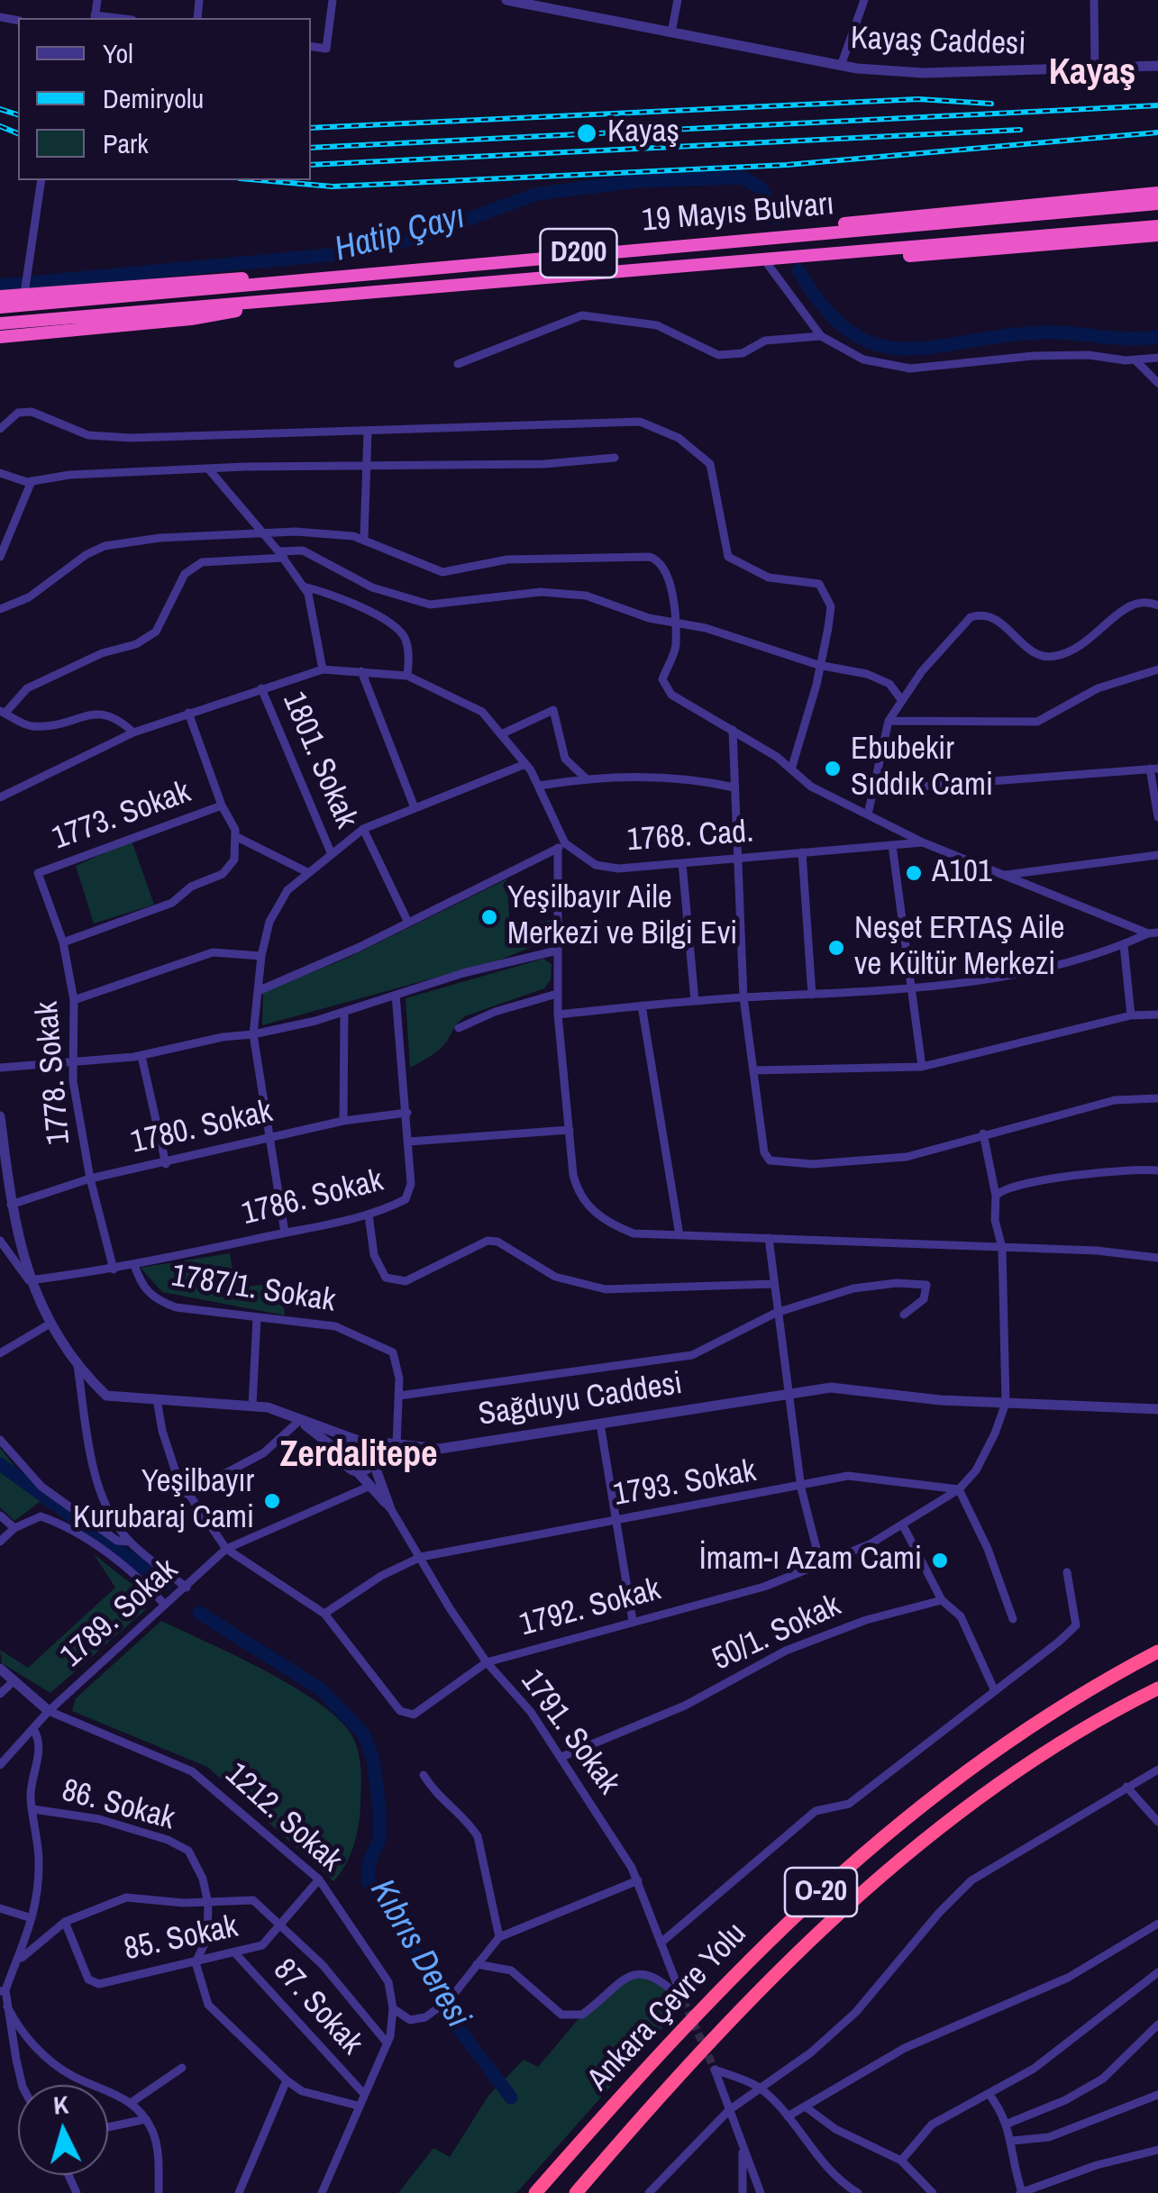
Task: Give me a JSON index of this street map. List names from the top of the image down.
{
  "streets": {
    "highway": [
      "19 Mayıs Bulvarı",
      "D200",
      "O-20",
      "Ankara Çevre Yolu"
    ],
    "street": [
      "Kayaş Caddesi",
      "1801. Sokak",
      "1773. Sokak",
      "1768. Cad.",
      "1778. Sokak",
      "1780. Sokak",
      "1786. Sokak",
      "1787/1. Sokak",
      "Sağduyu Caddesi",
      "1793. Sokak",
      "1792. Sokak",
      "1789. Sokak",
      "50/1. Sokak",
      "1791. Sokak",
      "86. Sokak",
      "1212. Sokak",
      "85. Sokak",
      "87. Sokak"
    ]
  },
  "crossings": [
    ["1773. Sokak", "1778. Sokak"],
    ["1778. Sokak", "1780. Sokak"],
    ["1778. Sokak", "1786. Sokak"],
    ["1780. Sokak", "1786. Sokak"],
    ["1780. Sokak", "Sağduyu Caddesi"],
    ["1786. Sokak", "1787/1. Sokak"],
    ["1786. Sokak", "Sağduyu Caddesi"],
    ["1787/1. Sokak", "Sağduyu Caddesi"],
    ["Sağduyu Caddesi", "1792. Sokak"],
    ["1793. Sokak", "1792. Sokak"],
    ["1793. Sokak", "1791. Sokak"],
    ["1792. Sokak", "1791. Sokak"],
    ["1789. Sokak", "1212. Sokak"],
    ["50/1. Sokak", "1791. Sokak"],
    ["86. Sokak", "85. Sokak"],
    ["1212. Sokak", "85. Sokak"],
    ["1212. Sokak", "87. Sokak"],
    ["85. Sokak", "87. Sokak"]
  ],
  "districts": ["Kayaş", "Zerdalitepe"],
  "water": ["Hatip Çayı", "Kıbrıs Deresi"],
  "places": [
    "Kayaş",
    "Ebubekir Sıddık Cami",
    "A101",
    "Yeşilbayır Aile Merkezi ve Bilgi Evi",
    "Neşet ERTAŞ Aile ve Kültür Merkezi",
    "Yeşilbayır Kurubaraj Cami",
    "İmam-ı Azam Cami"
  ],
  "legend": ["Yol", "Demiryolu", "Park"],
  "north": "top"
}
